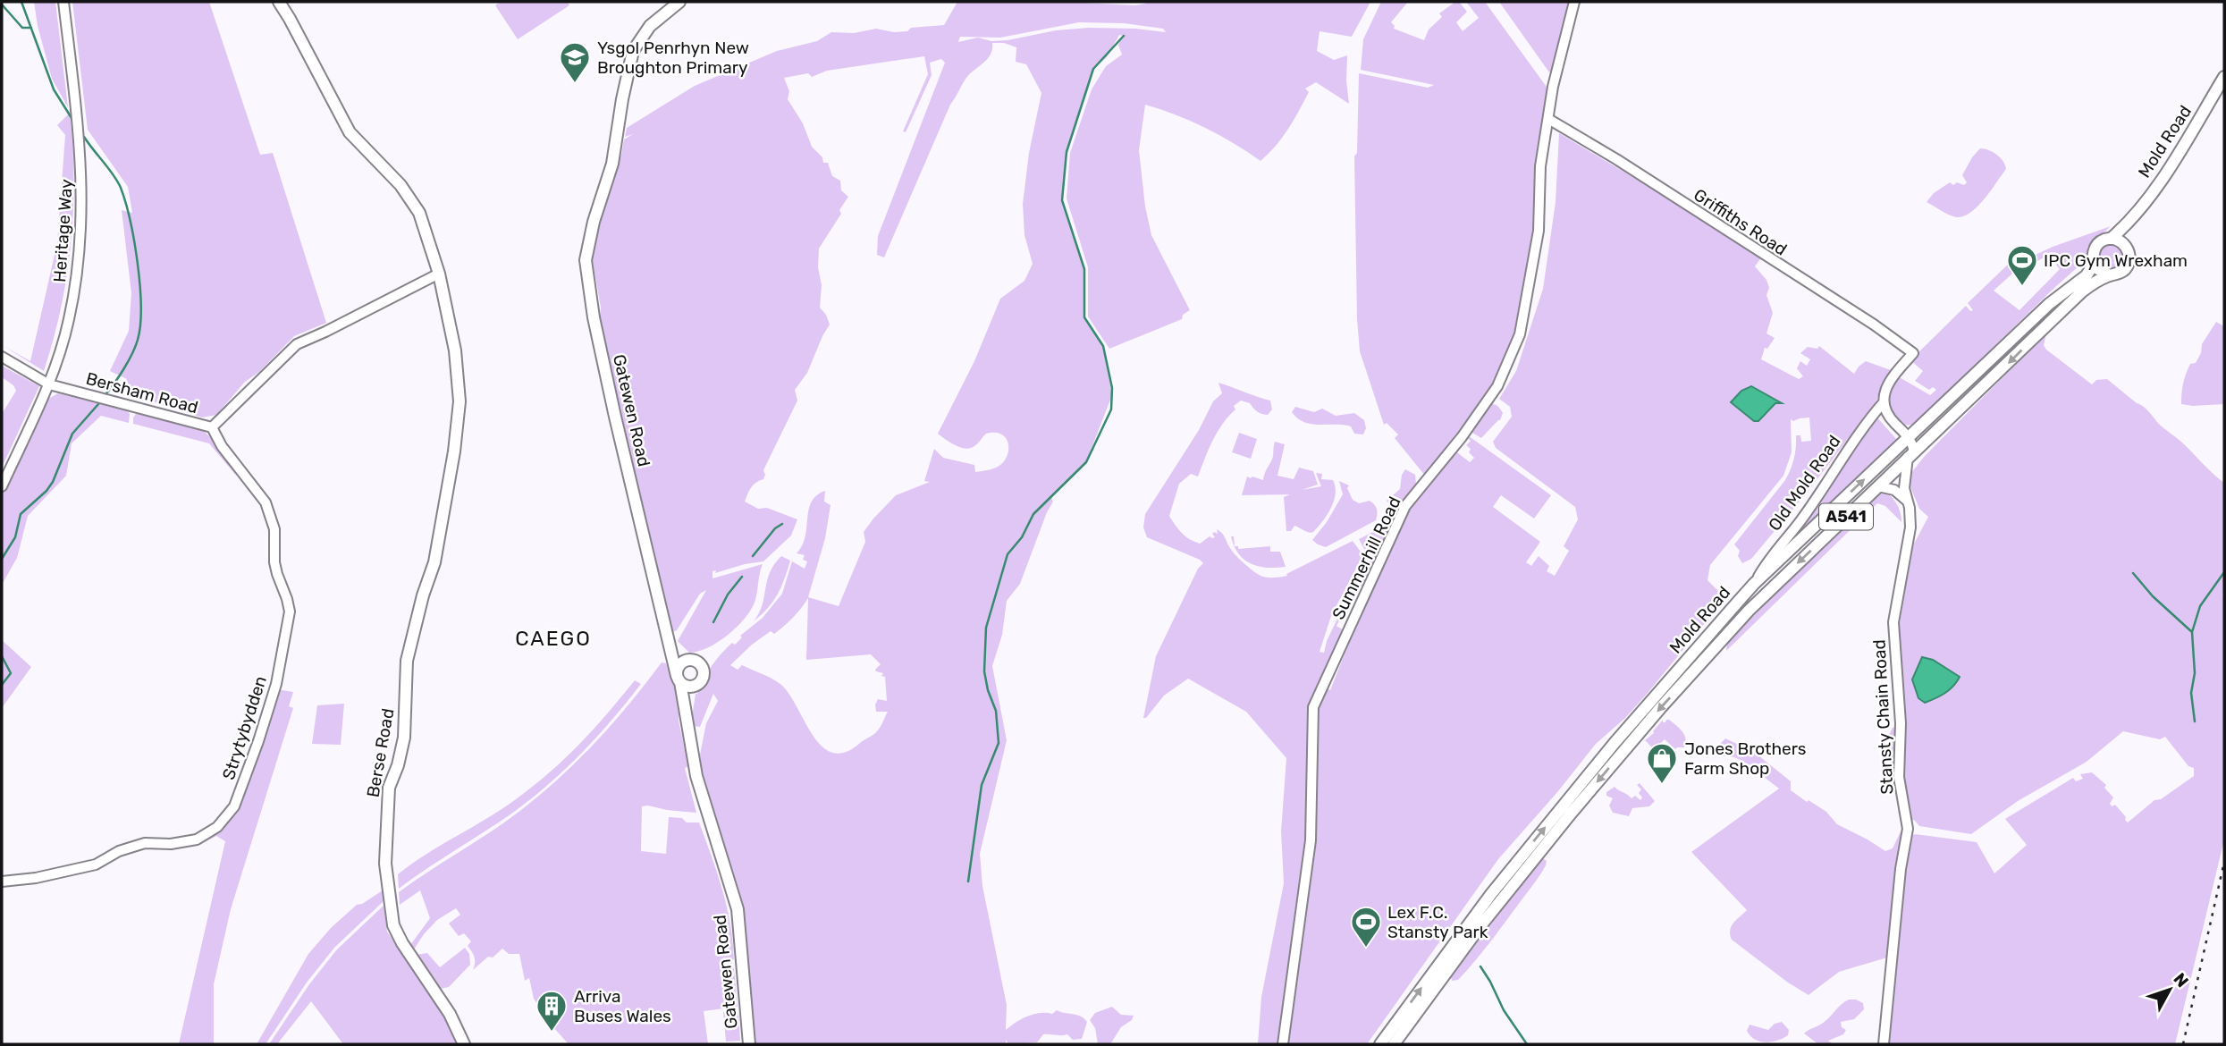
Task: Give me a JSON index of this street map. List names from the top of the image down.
{
  "streets": {
    "main road": [
      "Mold Road",
      "Gatewen Road",
      "A541",
      "Berse Road"
    ],
    "street": [
      "Griffiths Road",
      "Heritage Way",
      "Bersham Road",
      "Old Mold Road",
      "Summerhill Road",
      "Stansty Chain Road",
      "Strytybydden"
    ]
  },
  "crossings": [
    ["Mold Road", "Old Mold Road"],
    ["Mold Road", "Stansty Chain Road"],
    ["Griffiths Road", "Old Mold Road"],
    ["Griffiths Road", "Summerhill Road"],
    ["Heritage Way", "Bersham Road"],
    ["Bersham Road", "Strytybydden"],
    ["Bersham Road", "Berse Road"]
  ],
  "districts": ["CAEGO"],
  "places": {
    "school or university": ["Ysgol Penrhyn New Broughton Primary"],
    "sports": ["IPC Gym Wrexham", "Lex F.C. Stansty Park"],
    "shop": ["Jones Brothers Farm Shop"],
    "building": ["Arriva Buses Wales"]
  },
  "north": "top right"
}
